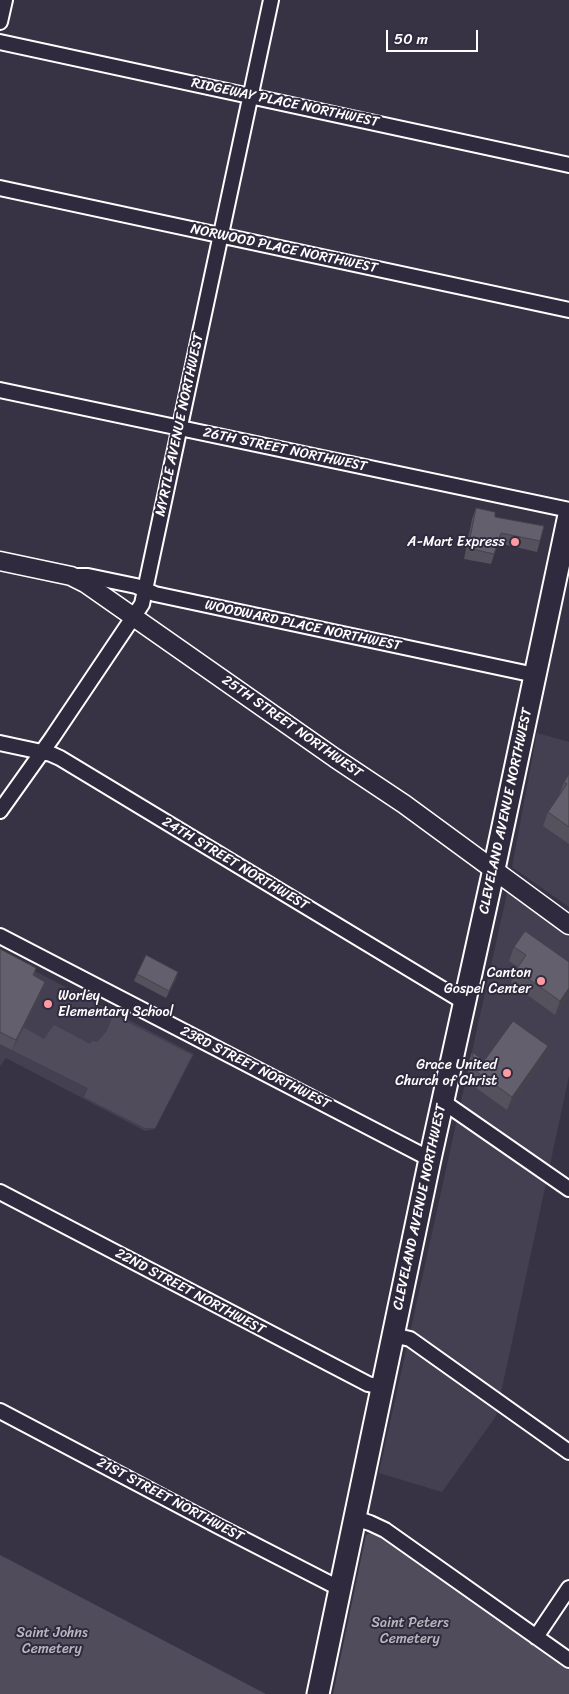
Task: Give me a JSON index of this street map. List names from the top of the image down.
{
  "streets": {
    "main road": ["CLEVELAND AVENUE NORTHWEST"],
    "street": [
      "RIDGEWAY PLACE NORTHWEST",
      "NORWOOD PLACE NORTHWEST",
      "MYRTLE AVENUE NORTHWEST",
      "26TH STREET NORTHWEST",
      "WOODWARD PLACE NORTHWEST",
      "25TH STREET NORTHWEST",
      "24TH STREET NORTHWEST",
      "23RD STREET NORTHWEST",
      "22ND STREET NORTHWEST",
      "21ST STREET NORTHWEST"
    ]
  },
  "crossings": [
    ["RIDGEWAY PLACE NORTHWEST", "MYRTLE AVENUE NORTHWEST"],
    ["NORWOOD PLACE NORTHWEST", "MYRTLE AVENUE NORTHWEST"],
    ["MYRTLE AVENUE NORTHWEST", "26TH STREET NORTHWEST"],
    ["MYRTLE AVENUE NORTHWEST", "WOODWARD PLACE NORTHWEST"],
    ["MYRTLE AVENUE NORTHWEST", "25TH STREET NORTHWEST"],
    ["MYRTLE AVENUE NORTHWEST", "24TH STREET NORTHWEST"],
    ["WOODWARD PLACE NORTHWEST", "25TH STREET NORTHWEST"],
    ["WOODWARD PLACE NORTHWEST", "CLEVELAND AVENUE NORTHWEST"],
    ["25TH STREET NORTHWEST", "CLEVELAND AVENUE NORTHWEST"],
    ["CLEVELAND AVENUE NORTHWEST", "24TH STREET NORTHWEST"],
    ["CLEVELAND AVENUE NORTHWEST", "23RD STREET NORTHWEST"],
    ["CLEVELAND AVENUE NORTHWEST", "22ND STREET NORTHWEST"],
    ["CLEVELAND AVENUE NORTHWEST", "21ST STREET NORTHWEST"]
  ],
  "parks": ["Saint Peters Cemetery", "Saint Johns Cemetery"],
  "places": [
    "A-Mart Express",
    "Canton Gospel Center",
    "Worley Elementary School",
    "Grace United Church of Christ"
  ],
  "scale_bar": "50 m"
}
